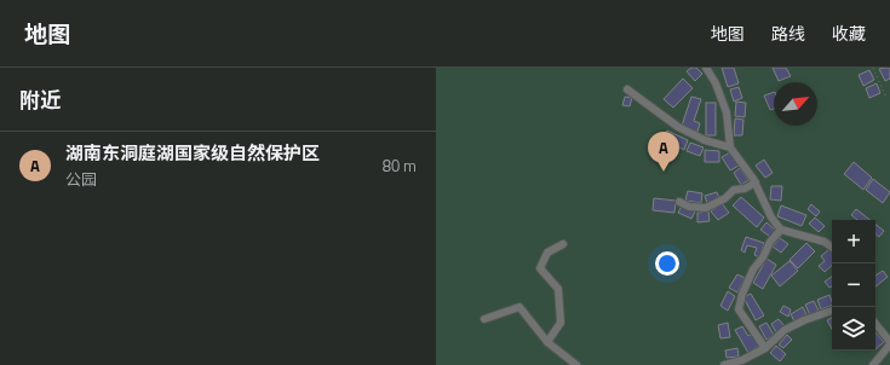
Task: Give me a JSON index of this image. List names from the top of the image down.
{
  "north": "top right",
  "page": {
    "header": "地图",
    "nav": ["地图", "路线", "收藏"],
    "heading": "附近",
    "list": [
      {
        "mark": "A",
        "name": "湖南东洞庭湖国家级自然保护区",
        "note": "公园",
        "value": "80 m"
      }
    ],
    "pins": "A",
    "map_buttons": ["+", "−"]
  }
}
